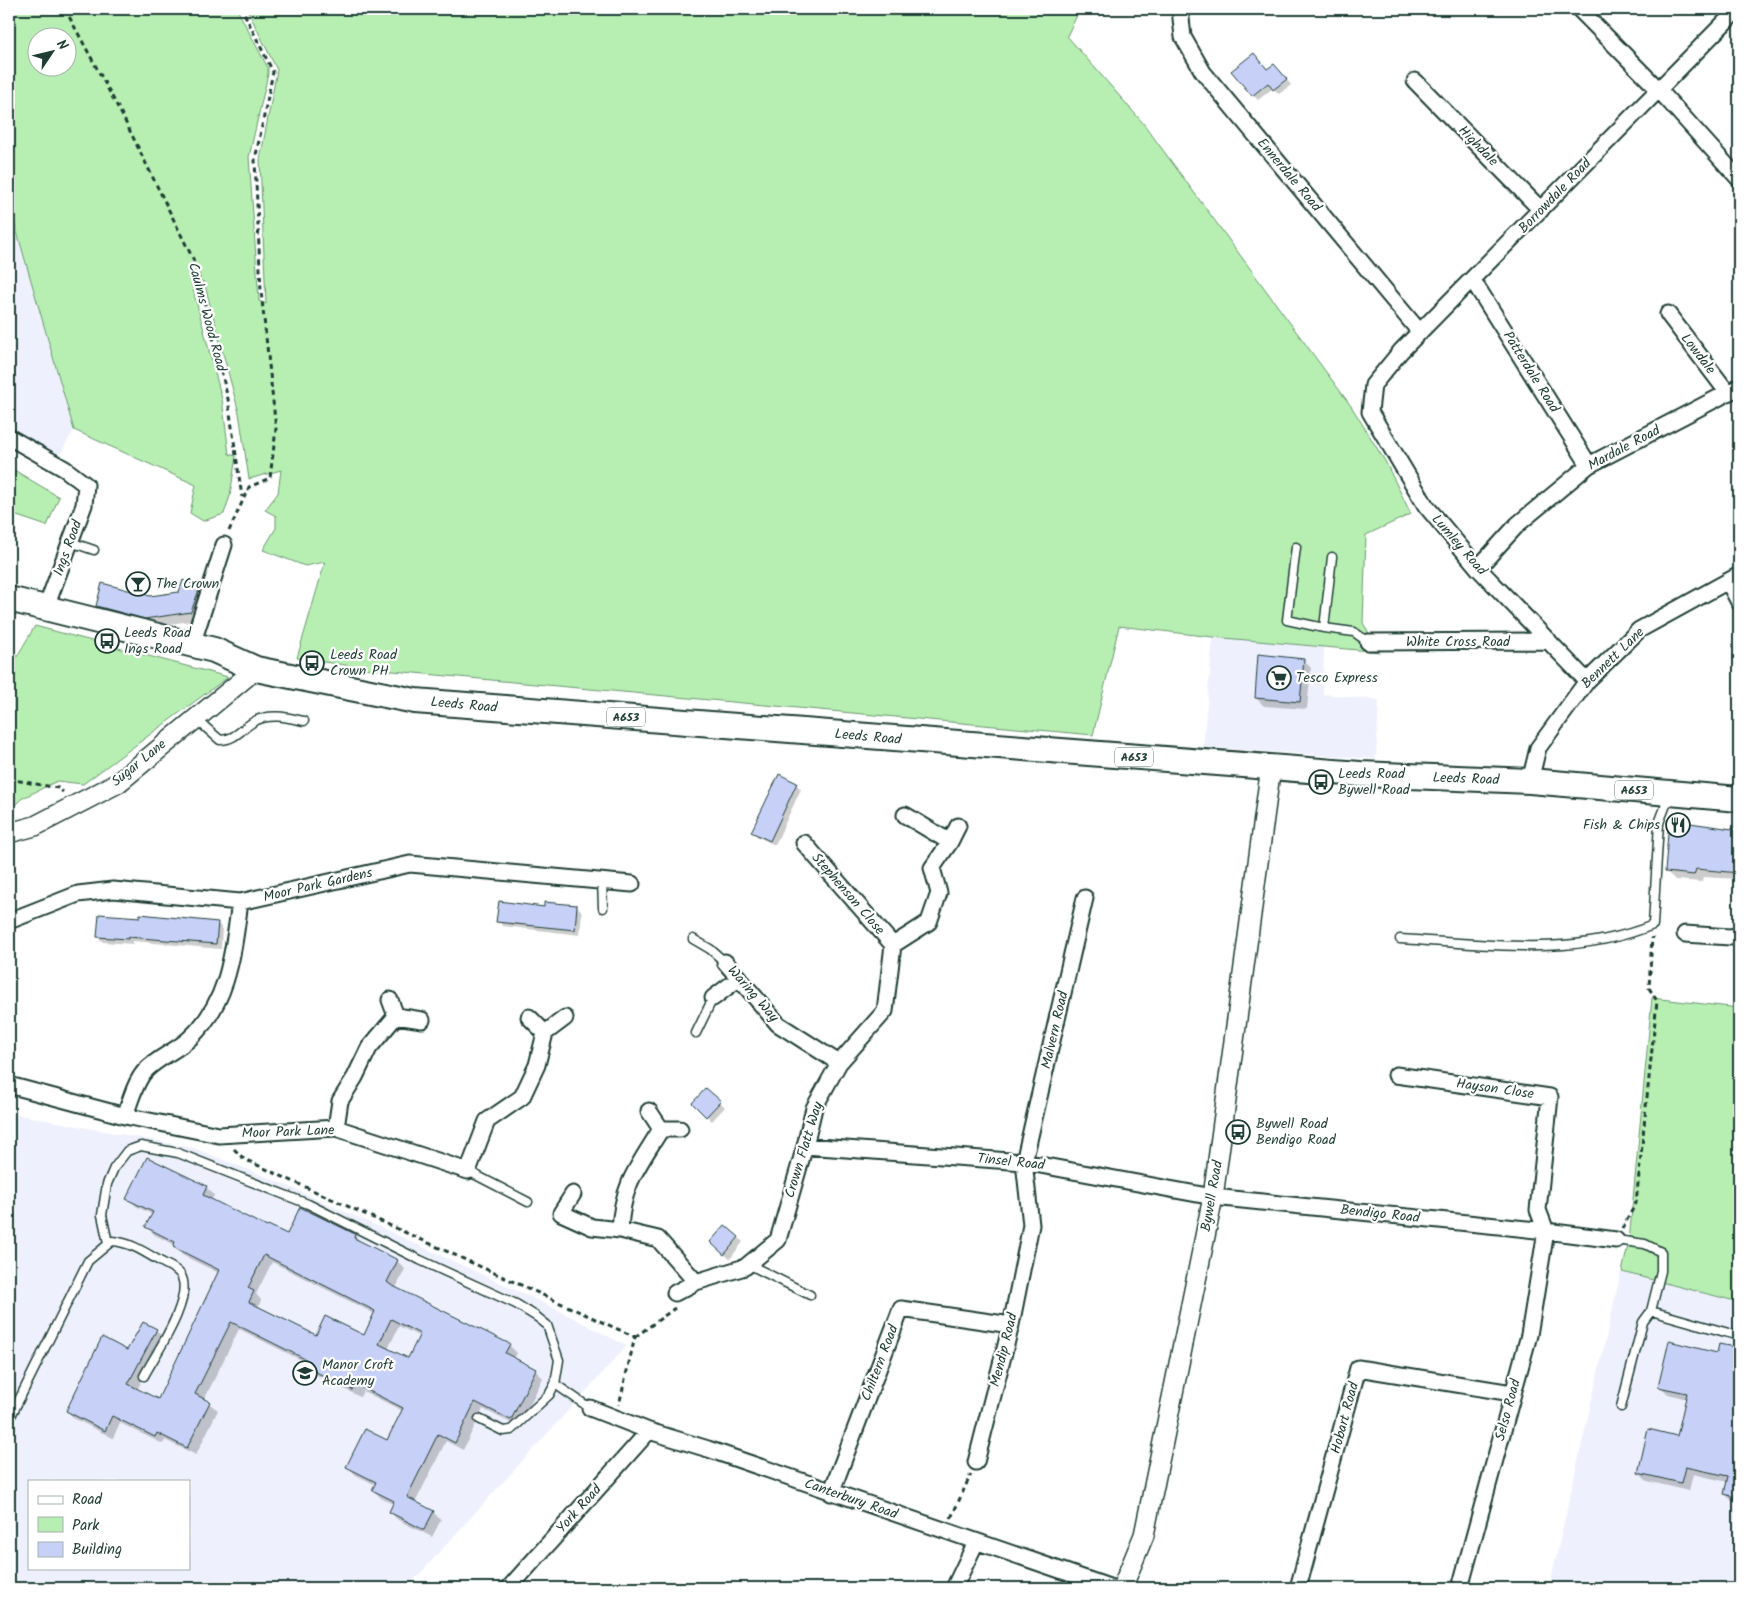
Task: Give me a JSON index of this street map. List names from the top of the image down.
{
  "streets": {
    "main road": ["Leeds Road", "A653"],
    "street": [
      "Highdale",
      "Ennerdale Road",
      "Borrowdale Road",
      "Lowdale",
      "Patterdale Road",
      "Mardale Road",
      "Lumley Road",
      "Ings Road",
      "White Cross Road",
      "Bennett Lane",
      "Sugar Lane",
      "Moor Park Gardens",
      "Stephenson Close",
      "Waring Way",
      "Malvern Road",
      "Hayson Close",
      "Moor Park Lane",
      "Crown Flatt Way",
      "Tinsel Road",
      "Bywell Road",
      "Bendigo Road",
      "Mendip Road",
      "Chiltern Road",
      "Selso Road",
      "Hobart Road",
      "Canterbury Road",
      "York Road"
    ],
    "path": ["Caulms Wood Road"]
  },
  "crossings": [
    ["Highdale", "Borrowdale Road"],
    ["Ennerdale Road", "Borrowdale Road"],
    ["Borrowdale Road", "Patterdale Road"],
    ["Borrowdale Road", "Lumley Road"],
    ["Lowdale", "Mardale Road"],
    ["Patterdale Road", "Mardale Road"],
    ["Mardale Road", "Lumley Road"],
    ["Lumley Road", "White Cross Road"],
    ["Lumley Road", "Bennett Lane"],
    ["Ings Road", "Leeds Road"],
    ["Bennett Lane", "Leeds Road"],
    ["Leeds Road", "Sugar Lane"],
    ["Leeds Road", "Bywell Road"],
    ["Stephenson Close", "Crown Flatt Way"],
    ["Waring Way", "Crown Flatt Way"],
    ["Malvern Road", "Tinsel Road"],
    ["Malvern Road", "Mendip Road"],
    ["Hayson Close", "Bendigo Road"],
    ["Hayson Close", "Selso Road"],
    ["Crown Flatt Way", "Tinsel Road"],
    ["Tinsel Road", "Bywell Road"],
    ["Tinsel Road", "Bendigo Road"],
    ["Tinsel Road", "Mendip Road"],
    ["Bywell Road", "Bendigo Road"],
    ["Bendigo Road", "Selso Road"],
    ["Mendip Road", "Chiltern Road"],
    ["Chiltern Road", "Canterbury Road"],
    ["Selso Road", "Hobart Road"],
    ["Canterbury Road", "York Road"]
  ],
  "places": {
    "bar": ["The Crown"],
    "bus stop": [
      "Leeds Road Ings Road",
      "Leeds Road Crown PH",
      "Leeds Road Bywell Road",
      "Bywell Road Bendigo Road"
    ],
    "supermarket": ["Tesco Express"],
    "restaurant": ["Fish & Chips"],
    "school or university": ["Manor Croft Academy"]
  },
  "legend": ["Road", "Park", "Building"],
  "north": "top right"
}
